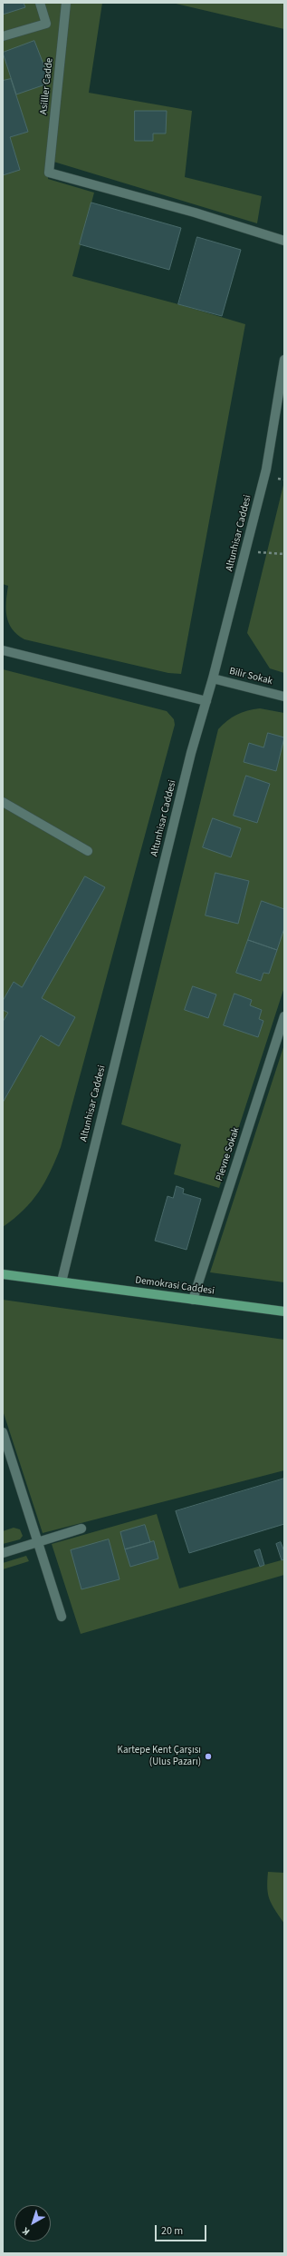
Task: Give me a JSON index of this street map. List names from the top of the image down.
{
  "streets": {
    "main road": ["Demokrasi Caddesi"],
    "street": [
      "Asilller Cadde",
      "Altunhisar Caddesi",
      "Bilir Sokak",
      "Plevne Sokak"
    ]
  },
  "crossings": [
    ["Altunhisar Caddesi", "Bilir Sokak"],
    ["Altunhisar Caddesi", "Demokrasi Caddesi"],
    ["Plevne Sokak", "Demokrasi Caddesi"]
  ],
  "places": ["Kartepe Kent Çarşısı (Ulus Pazarı)"],
  "scale_bar": "20 m",
  "north": "bottom left"
}
